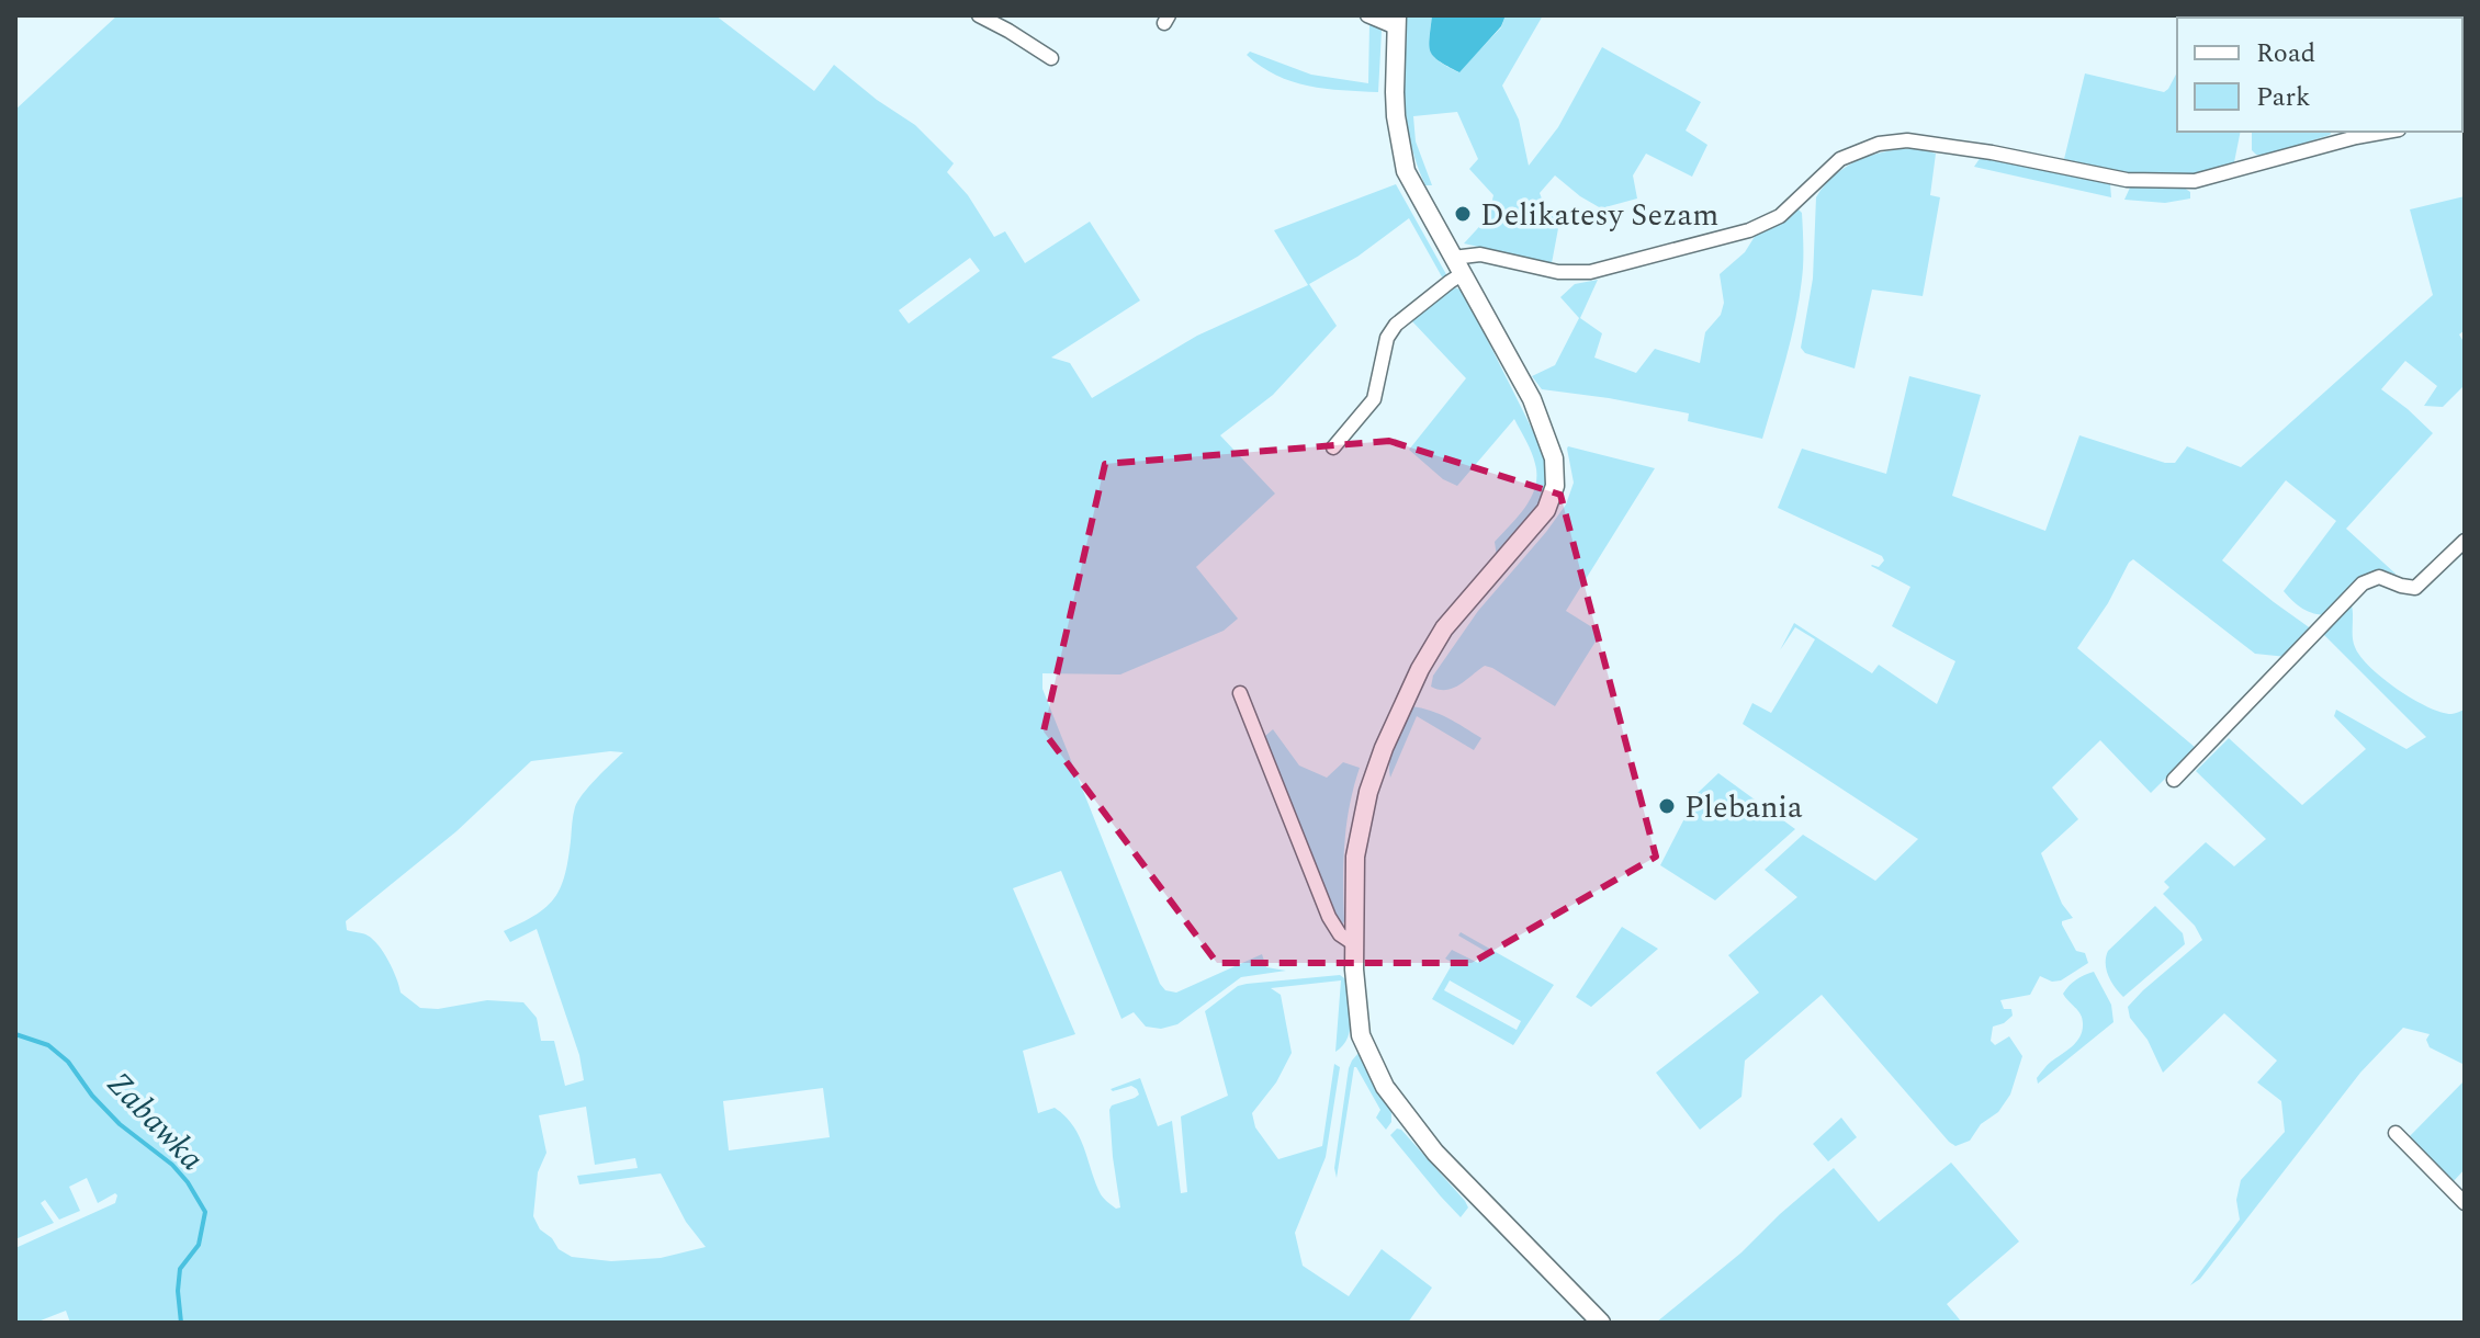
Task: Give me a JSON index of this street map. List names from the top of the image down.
{
  "water": ["Zabawka"],
  "places": ["Delikatesy Sezam", "Plebania"],
  "legend": ["Road", "Park"]
}
